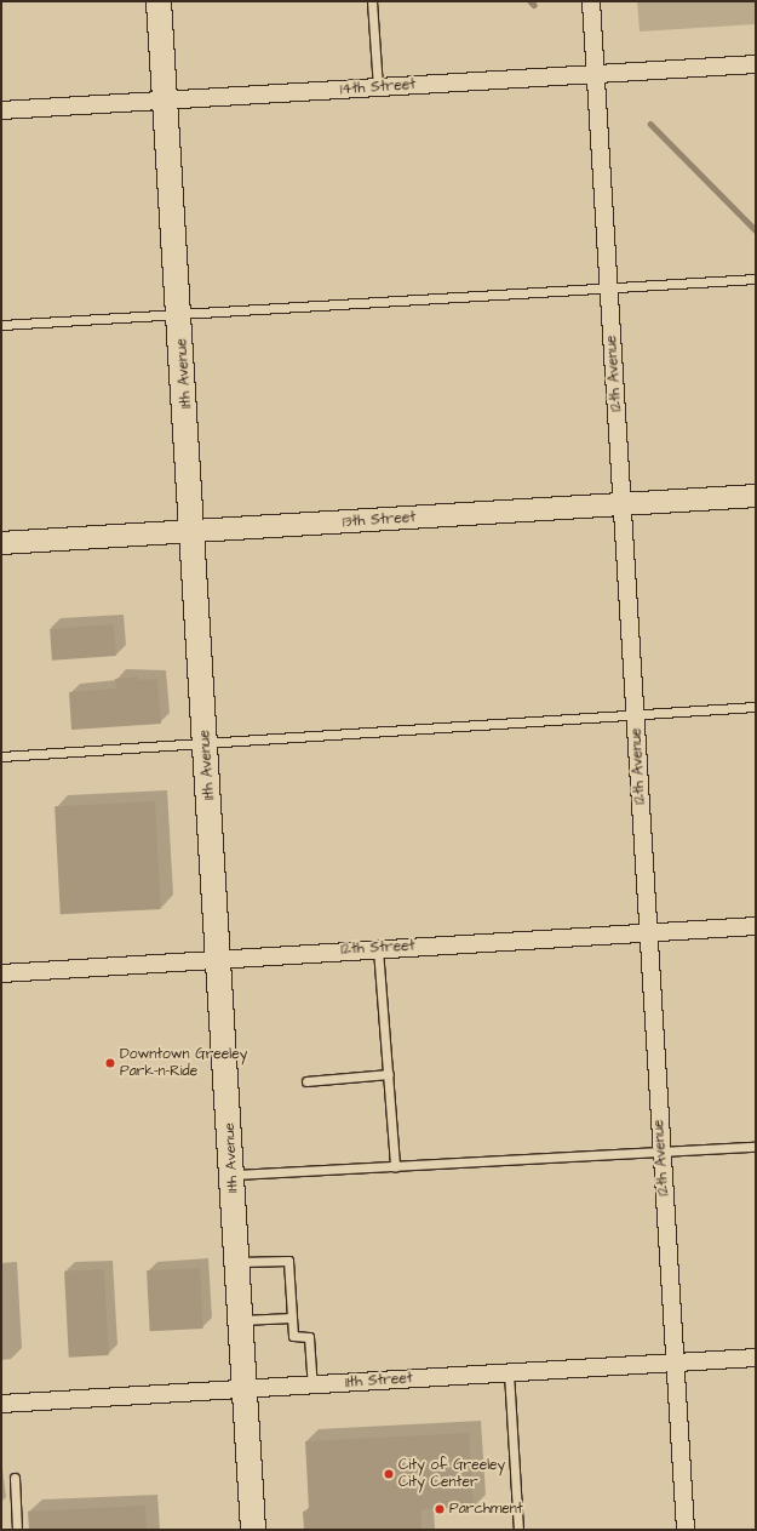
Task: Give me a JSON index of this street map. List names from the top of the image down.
{
  "streets": {
    "main road": ["11th Avenue"],
    "street": [
      "14th Street",
      "12th Avenue",
      "13th Street",
      "12th Street",
      "11th Street"
    ]
  },
  "crossings": [
    ["14th Street", "11th Avenue"],
    ["14th Street", "12th Avenue"],
    ["11th Avenue", "13th Street"],
    ["11th Avenue", "12th Street"],
    ["11th Avenue", "11th Street"],
    ["12th Avenue", "13th Street"],
    ["12th Avenue", "12th Street"],
    ["12th Avenue", "11th Street"]
  ],
  "places": ["Downtown Greeley Park-n-Ride", "City of Greeley City Center", "Parchment"]
}
